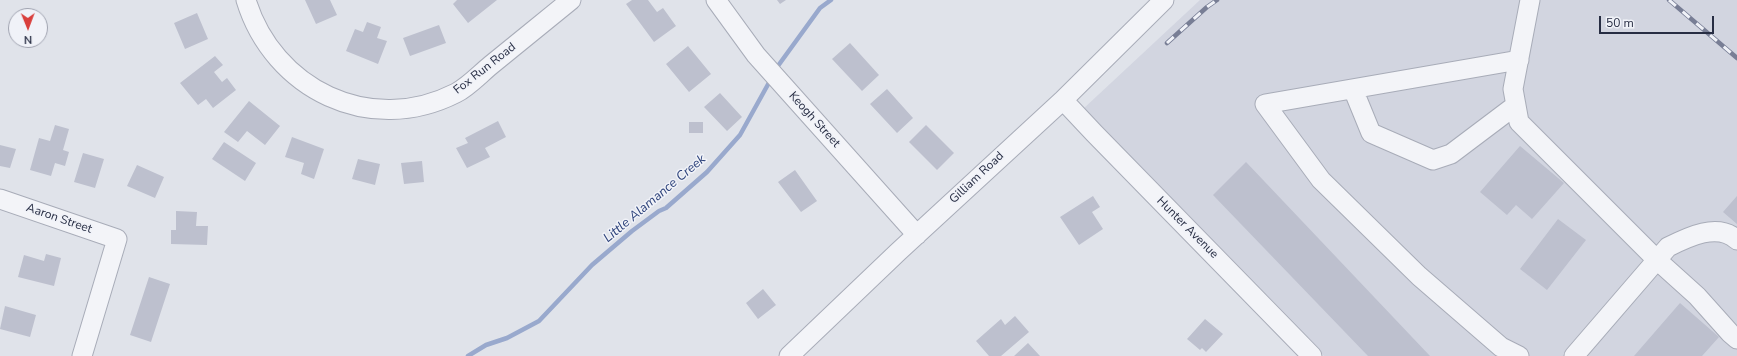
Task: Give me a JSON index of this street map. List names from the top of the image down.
{
  "streets": {
    "street": [
      "Fox Run Road",
      "Keogh Street",
      "Gilliam Road",
      "Aaron Street",
      "Hunter Avenue"
    ]
  },
  "crossings": [
    ["Keogh Street", "Gilliam Road"],
    ["Gilliam Road", "Hunter Avenue"]
  ],
  "water": ["Little Alamance Creek"],
  "scale_bar": "50 m",
  "north": "bottom"
}
